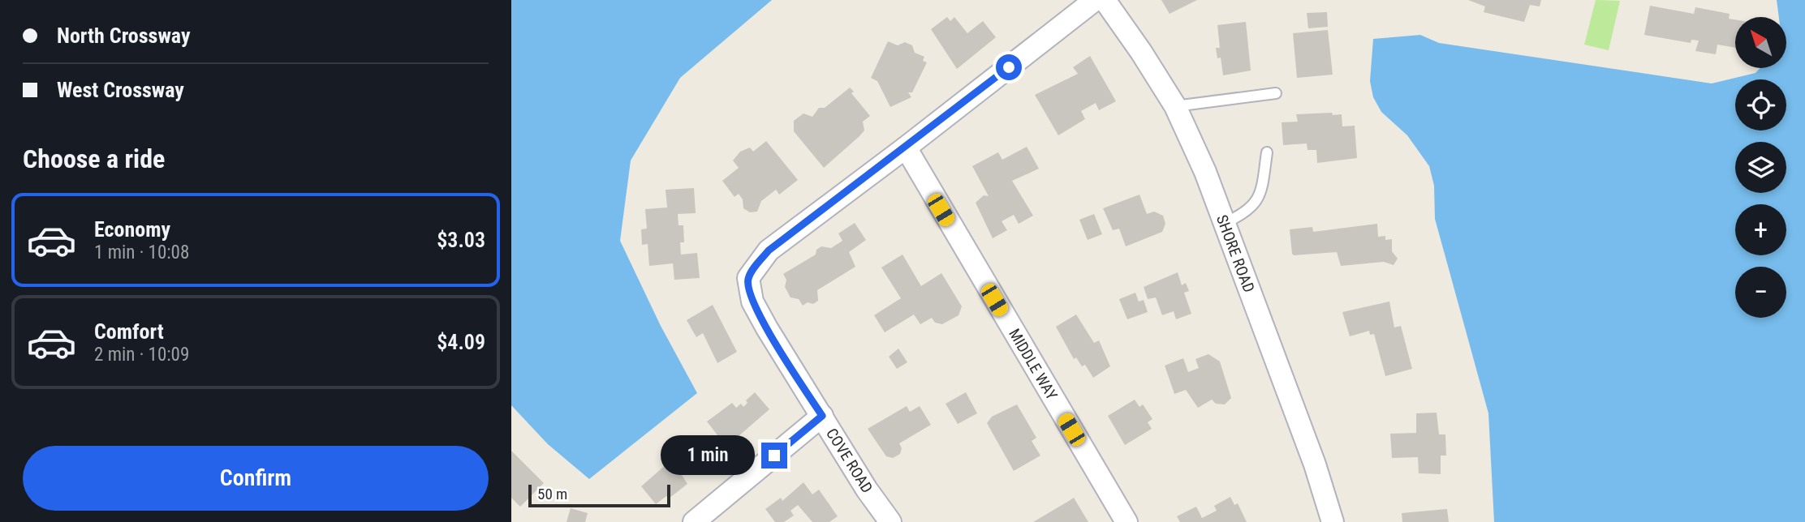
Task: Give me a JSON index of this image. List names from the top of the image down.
{
  "streets": {
    "street": ["SHORE ROAD", "MIDDLE WAY", "COVE ROAD"]
  },
  "crossings": [
    ["MIDDLE WAY", "COVE ROAD"]
  ],
  "scale_bar": "50 m",
  "north": "top left",
  "page": {
    "banner": ["North Crossway", "West Crossway"],
    "map_buttons": ["+", "−"],
    "heading": "Choose a ride",
    "list": [
      {
        "name": "Economy",
        "note": "1 min · 10:08",
        "value": "$3.03"
      },
      {
        "name": "Comfort",
        "note": "2 min · 10:09",
        "value": "$4.09"
      }
    ],
    "buttons": "Confirm",
    "bubble": "1 min",
    "scale": "50 m"
  }
}
